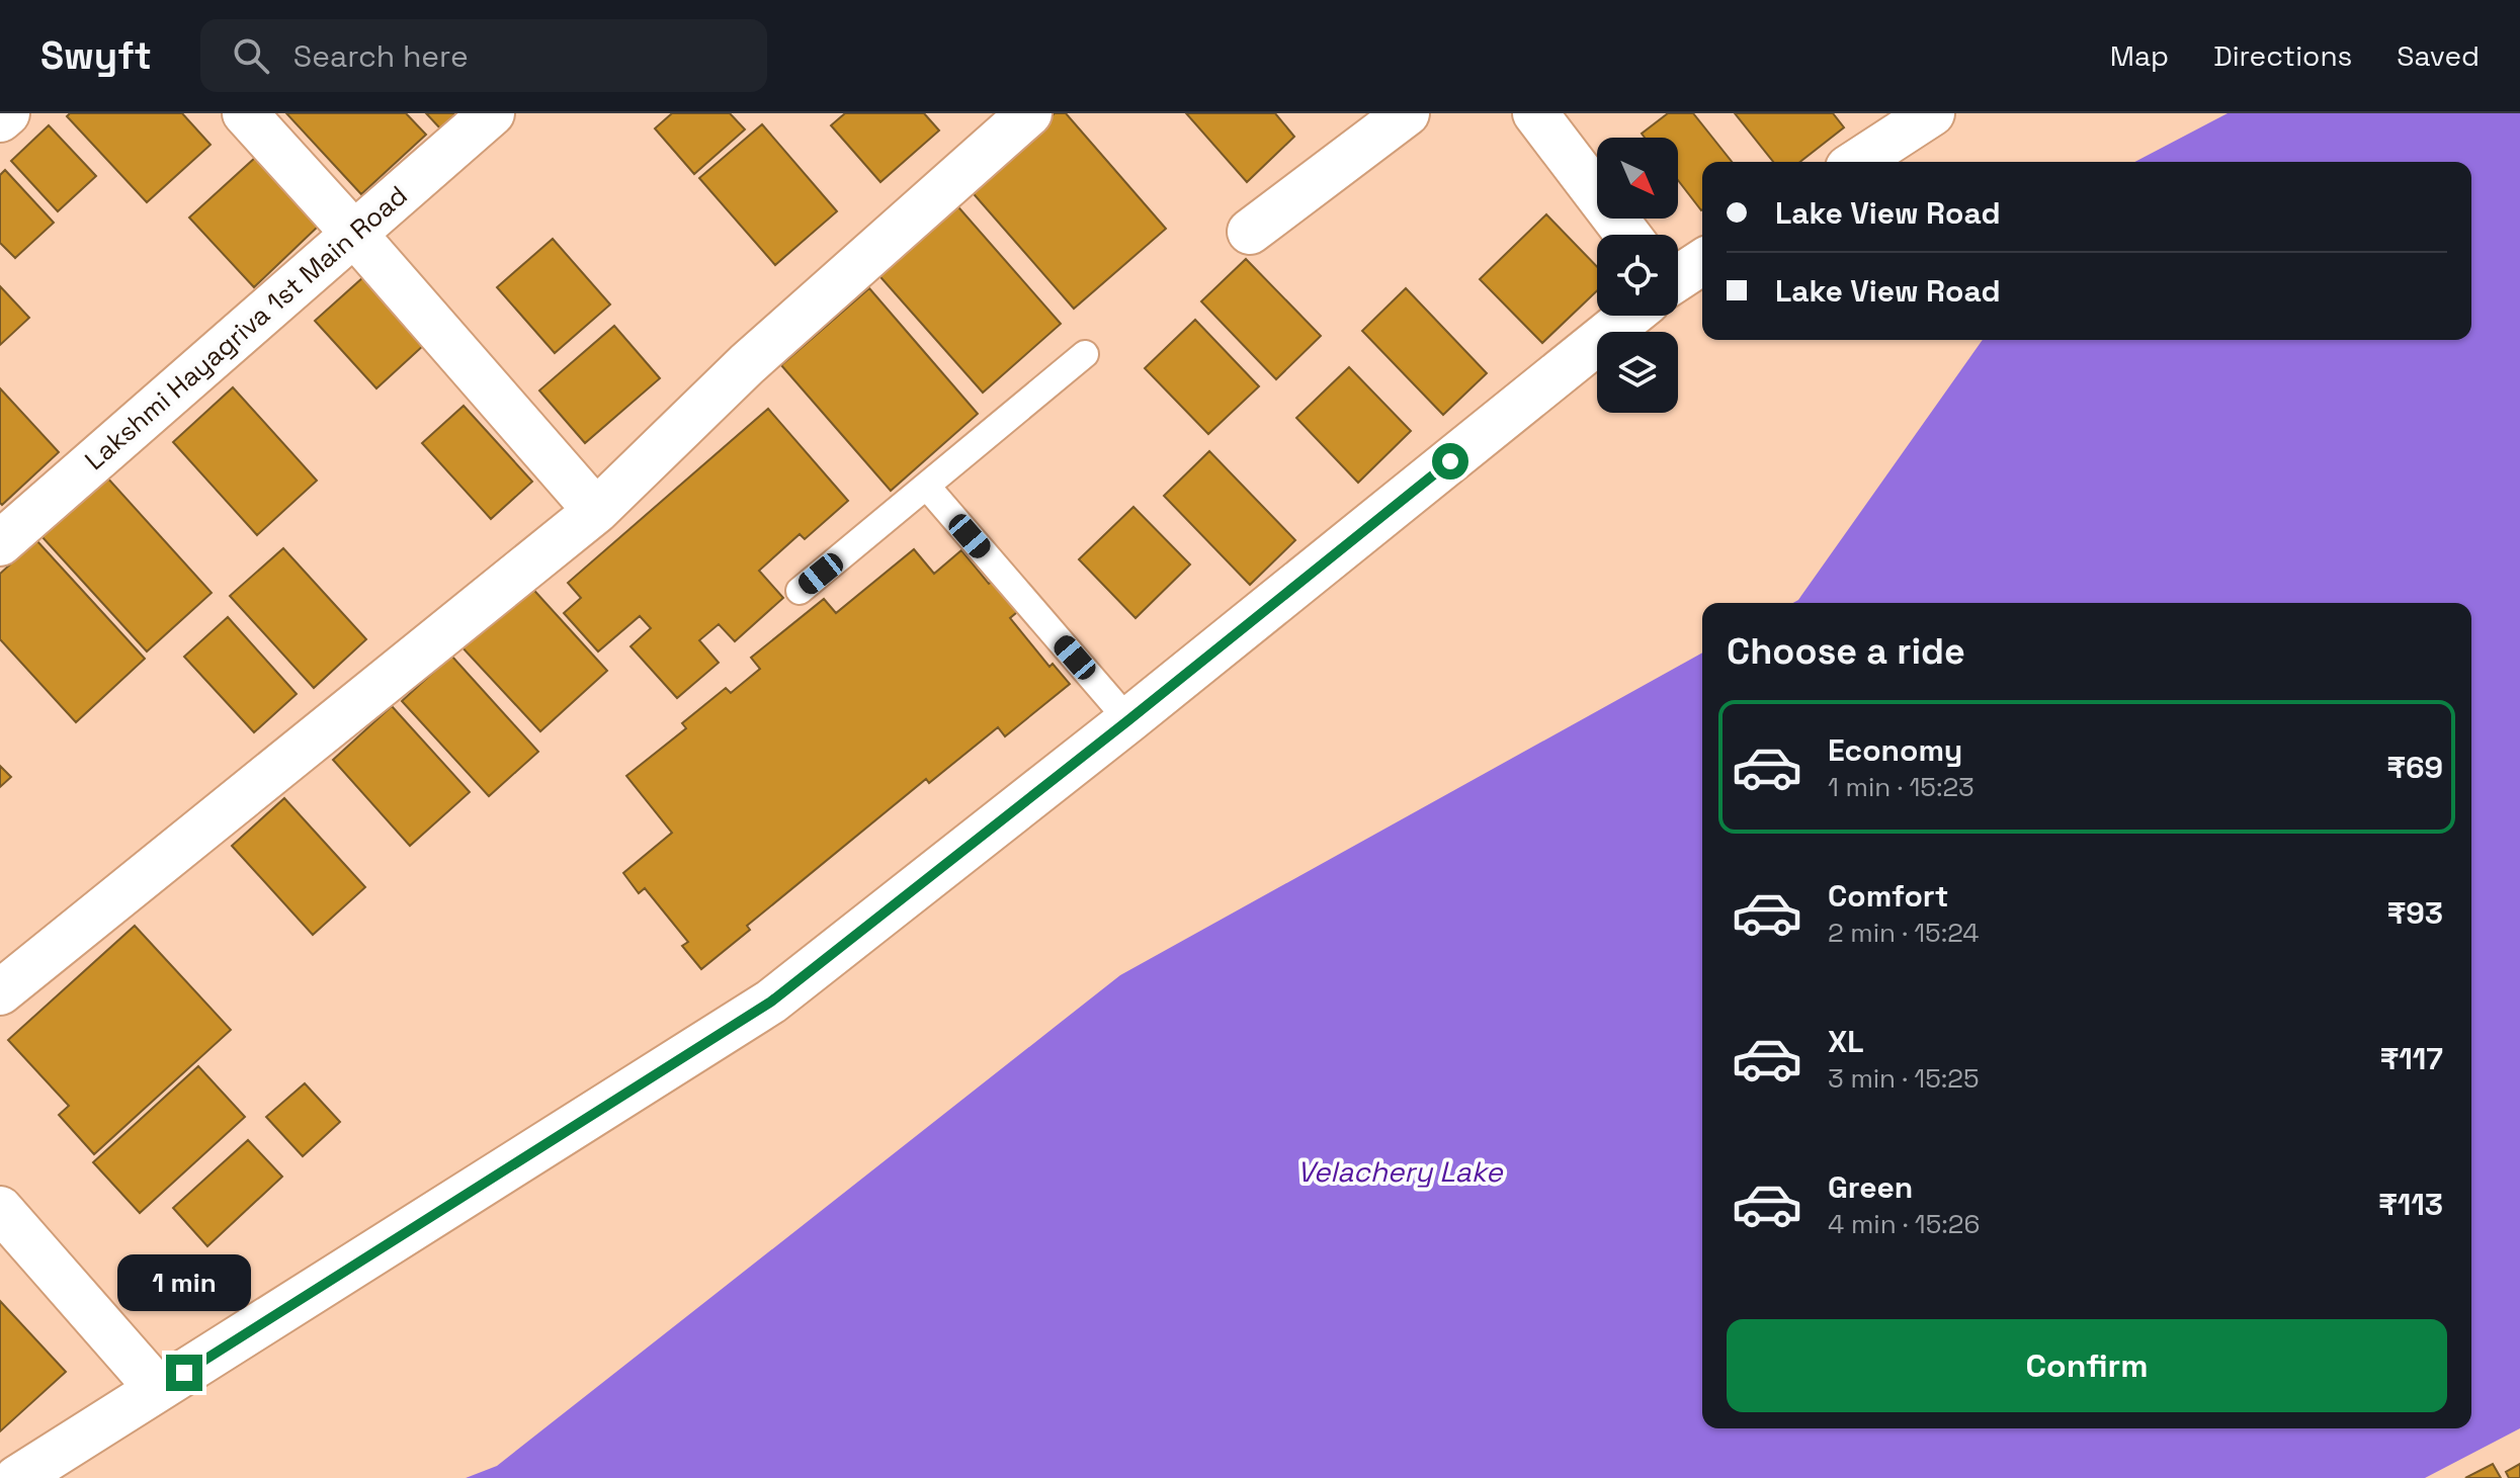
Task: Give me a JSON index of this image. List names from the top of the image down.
{
  "streets": {
    "street": ["Lakshmi Hayagriva 1st Main Road"]
  },
  "water": ["Velachery Lake"],
  "north": "bottom right",
  "page": {
    "header": "Swyft",
    "search": "Search here",
    "nav": ["Map", "Directions", "Saved"],
    "banner": ["Lake View Road", "Lake View Road"],
    "heading": "Choose a ride",
    "list": [
      {
        "name": "Economy",
        "note": "1 min · 15:23",
        "value": "₹69"
      },
      {
        "name": "Comfort",
        "note": "2 min · 15:24",
        "value": "₹93"
      },
      {
        "name": "XL",
        "note": "3 min · 15:25",
        "value": "₹117"
      },
      {
        "name": "Green",
        "note": "4 min · 15:26",
        "value": "₹113"
      }
    ],
    "bubble": "1 min",
    "buttons": "Confirm"
  }
}
